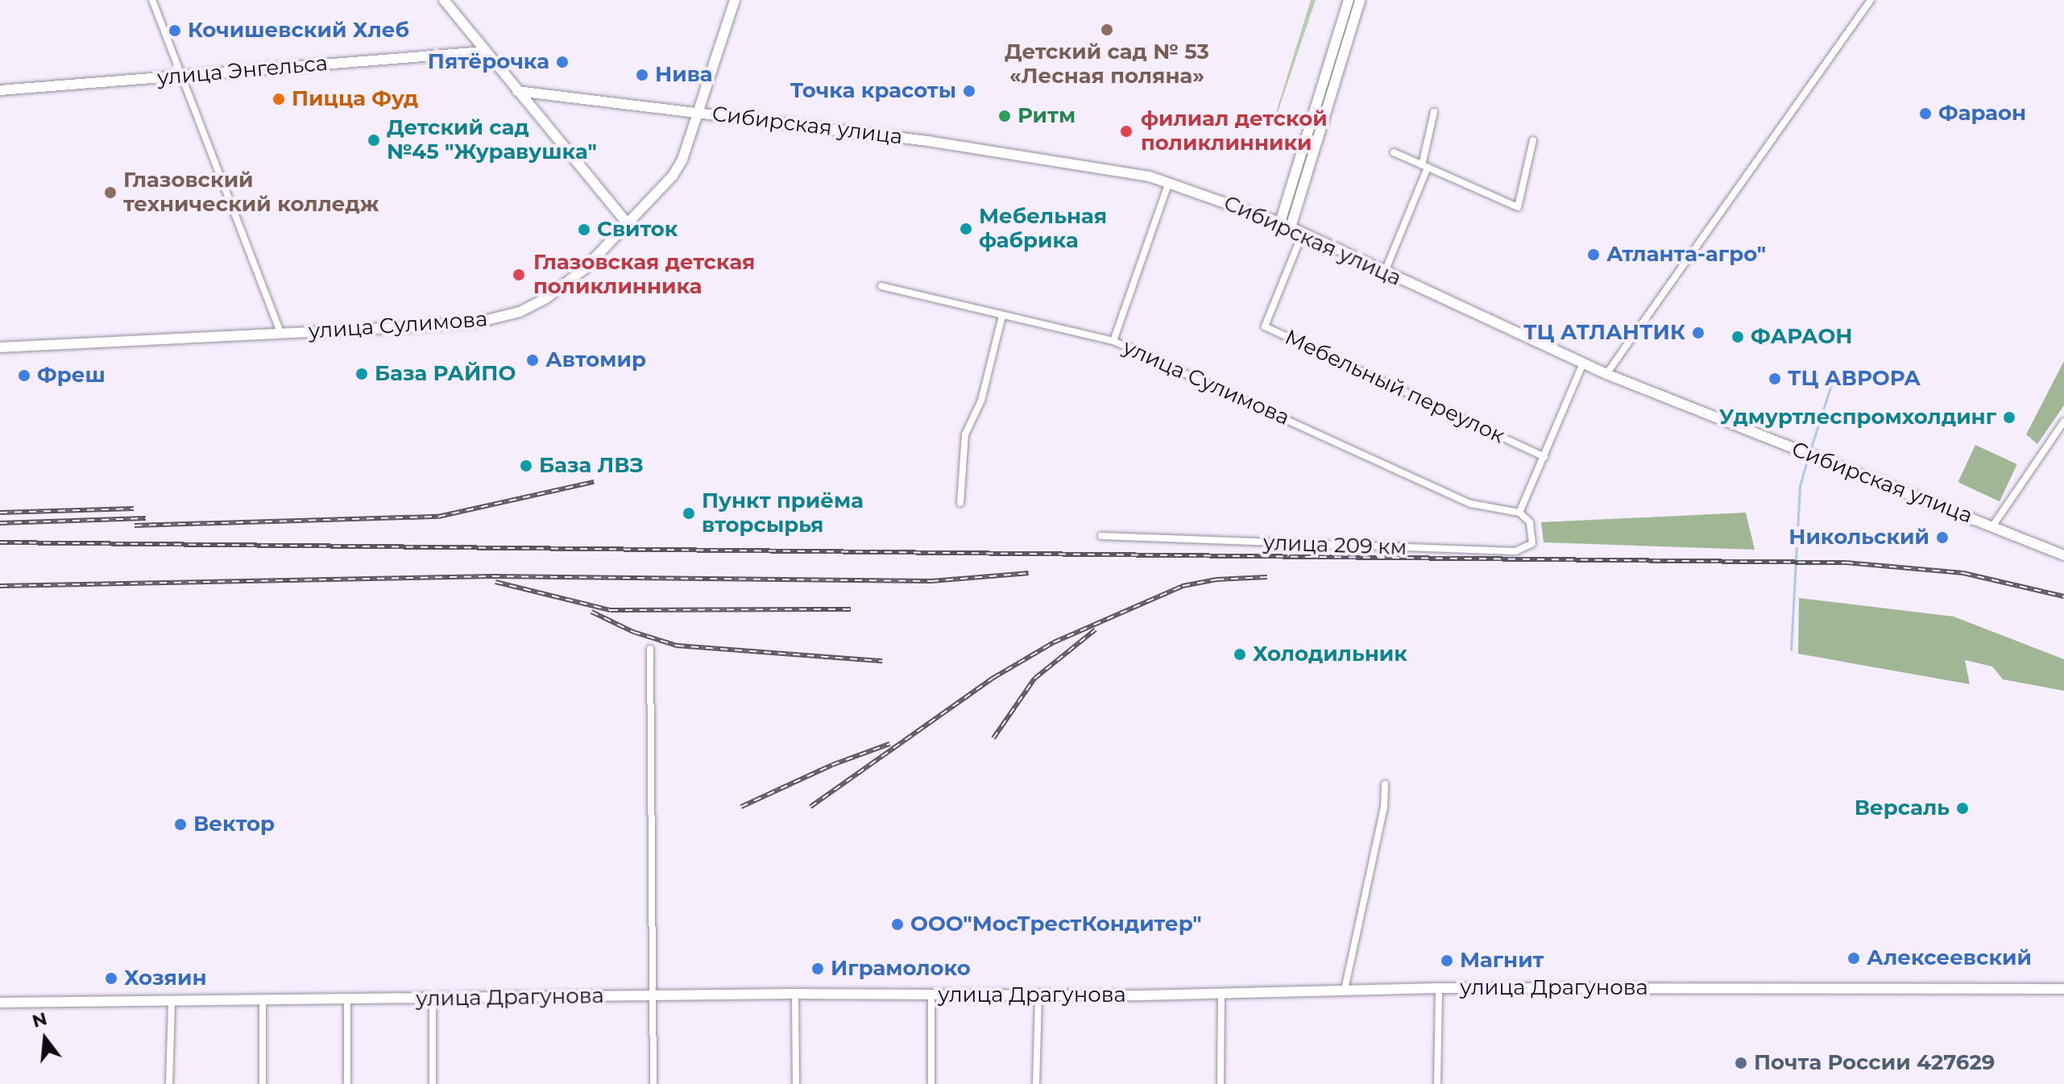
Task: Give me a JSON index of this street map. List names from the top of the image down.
{
  "streets": {
    "main road": [
      "улица Энгельса",
      "Сибирская улица",
      "улица Сулимова",
      "улица Драгунова"
    ],
    "street": ["Мебельный переулок", "улица 209 км"]
  },
  "crossings": [
    ["Сибирская улица", "улица Сулимова"],
    ["Сибирская улица", "Мебельный переулок"],
    ["улица Сулимова", "улица 209 км"]
  ],
  "places": [
    "Детский сад № 53 «Лесная поляна»",
    "Кочишевский Хлеб",
    "Пятёрочка",
    "Нива",
    "Точка красоты",
    "Пицца Фуд",
    "Фараон",
    "Ритм",
    "филиал детской поликлинники",
    "Детский сад №45 \"Журавушка\"",
    "Глазовский технический колледж",
    "Мебельная фабрика",
    "Свиток",
    "Атланта-агро\"",
    "Глазовская детская поликлинника",
    "ТЦ АТЛАНТИК",
    "ФАРАОН",
    "Автомир",
    "База РАЙПО",
    "Фреш",
    "ТЦ АВРОРА",
    "Удмуртлеспромхолдинг",
    "База ЛВЗ",
    "Пункт приёма вторсырья",
    "Никольский",
    "Холодильник",
    "Версаль",
    "Вектор",
    "ООО\"МосТрестКондитер\"",
    "Алексеевский",
    "Магнит",
    "Играмолоко",
    "Хозяин",
    "Почта России 427629"
  ],
  "north": "top"
}
